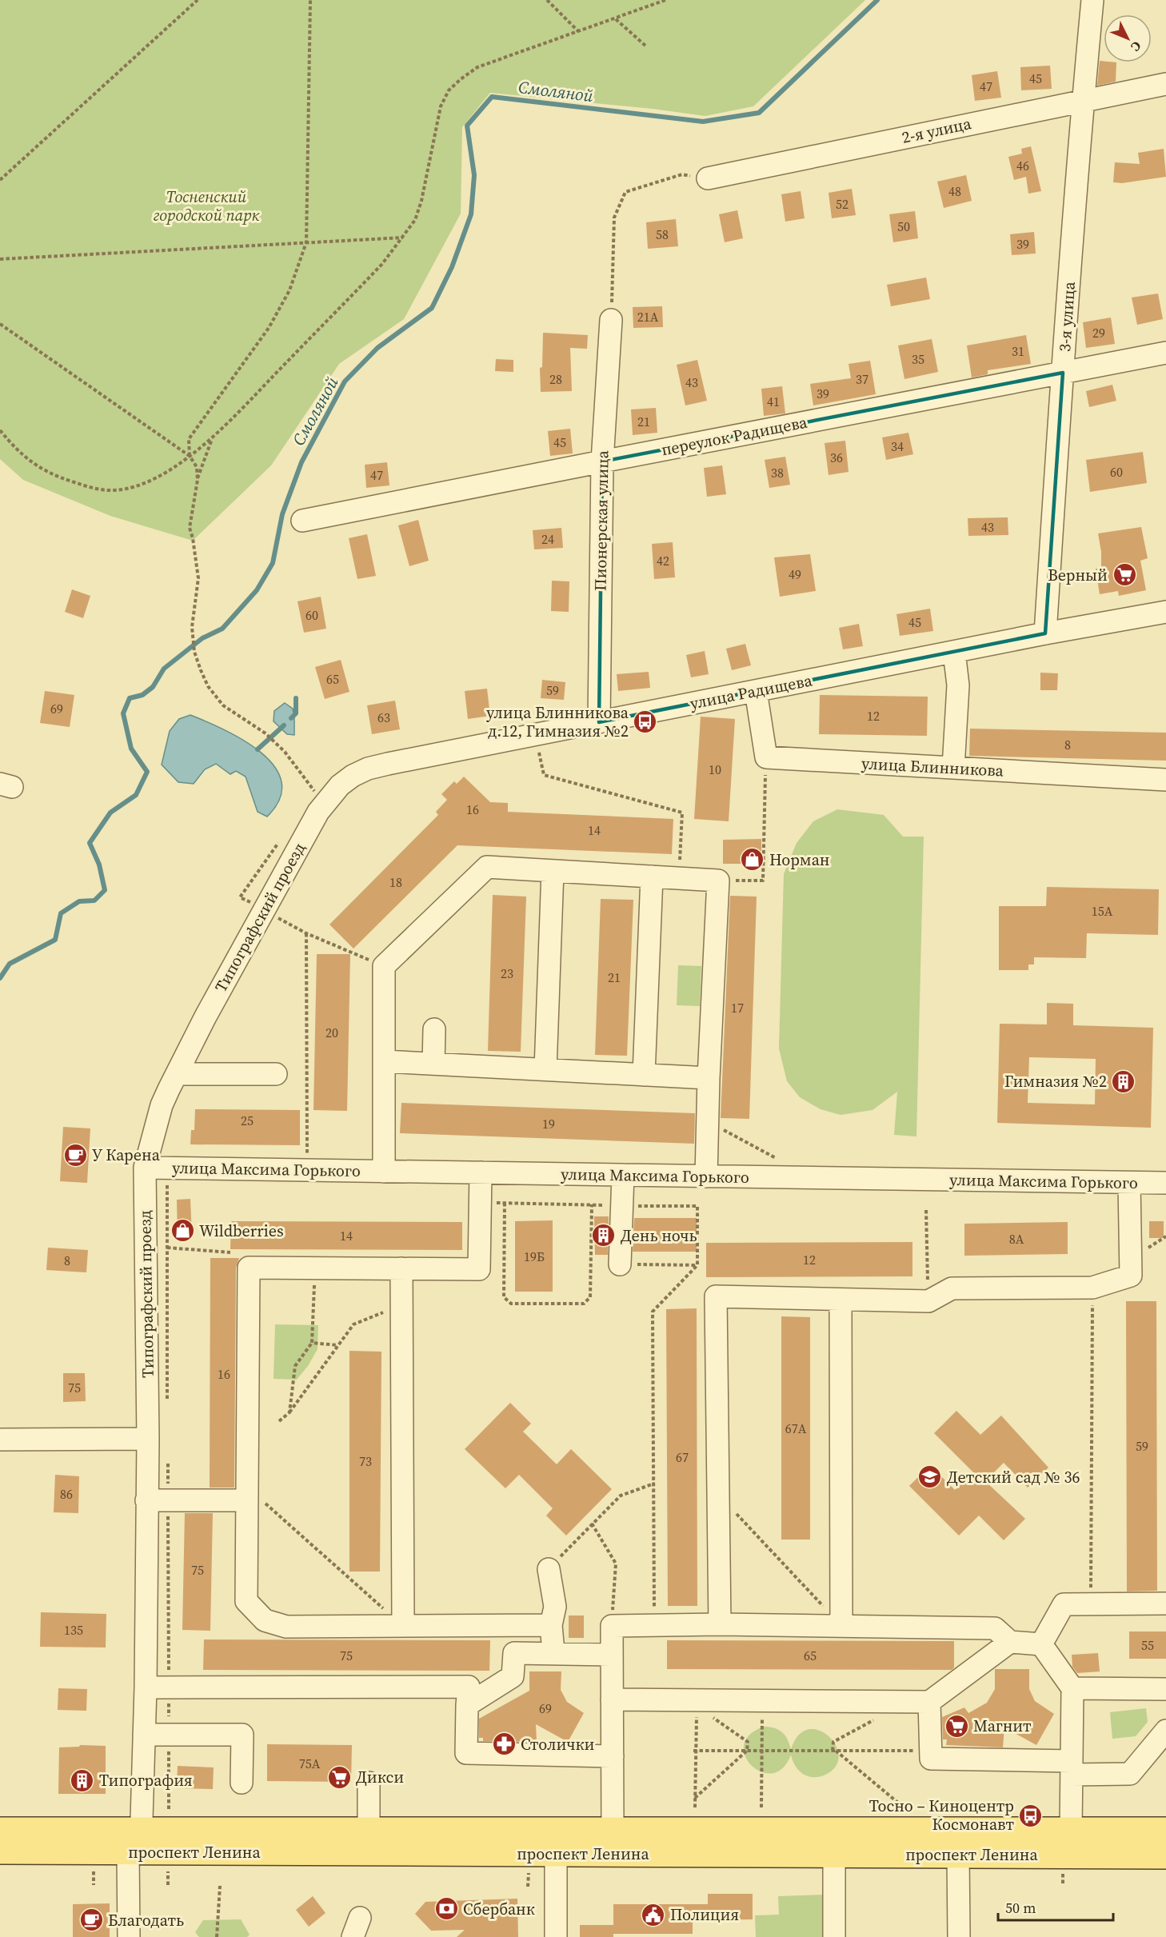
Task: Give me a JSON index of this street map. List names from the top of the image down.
{
  "streets": {
    "main road": ["проспект Ленина"],
    "street": [
      "2-я улица",
      "3-я улица",
      "переулок Радищева",
      "Пионерская улица",
      "улица Радищева",
      "улица Блинникова",
      "Типографский проезд",
      "улица Максима Горького"
    ]
  },
  "crossings": [
    ["2-я улица", "3-я улица"],
    ["3-я улица", "переулок Радищева"],
    ["3-я улица", "улица Радищева"],
    ["переулок Радищева", "Пионерская улица"],
    ["Пионерская улица", "улица Радищева"],
    ["улица Радищева", "Типографский проезд"],
    ["Типографский проезд", "улица Максима Горького"],
    ["Типографский проезд", "проспект Ленина"]
  ],
  "water": ["Смоляной"],
  "parks": ["Тосненский городской парк"],
  "places": {
    "supermarket": ["Верный", "Магнит", "Дикси"],
    "bus stop": ["улица Блинникова д.12, Гимназия №2", "Тосно – Киноцентр Космонавт"],
    "shop": ["Норман", "Wildberries"],
    "building": ["Гимназия №2", "День ночь", "Типография"],
    "cafe": ["У Карена", "Благодать"],
    "school or university": ["Детский сад № 36"],
    "pharmacy": ["Столички"],
    "bank": ["Сбербанк"],
    "public building": ["Полиция"]
  },
  "house_numbers": [
    "45",
    "47",
    "46",
    "48",
    "52",
    "50",
    "58",
    "39",
    "21А",
    "29",
    "31",
    "35",
    "28",
    "37",
    "43",
    "39",
    "41",
    "21",
    "45",
    "34",
    "36",
    "60",
    "38",
    "47",
    "43",
    "24",
    "42",
    "49",
    "60",
    "45",
    "65",
    "59",
    "69",
    "12",
    "63",
    "8",
    "10",
    "16",
    "14",
    "18",
    "15А",
    "23",
    "21",
    "17",
    "20",
    "25",
    "19",
    "14",
    "8А",
    "19Б",
    "12",
    "8",
    "16",
    "75",
    "67А",
    "59",
    "67",
    "73",
    "86",
    "75",
    "135",
    "55",
    "75",
    "65",
    "69",
    "75А"
  ],
  "scale_bar": "50 m",
  "north": "bottom right"
}
